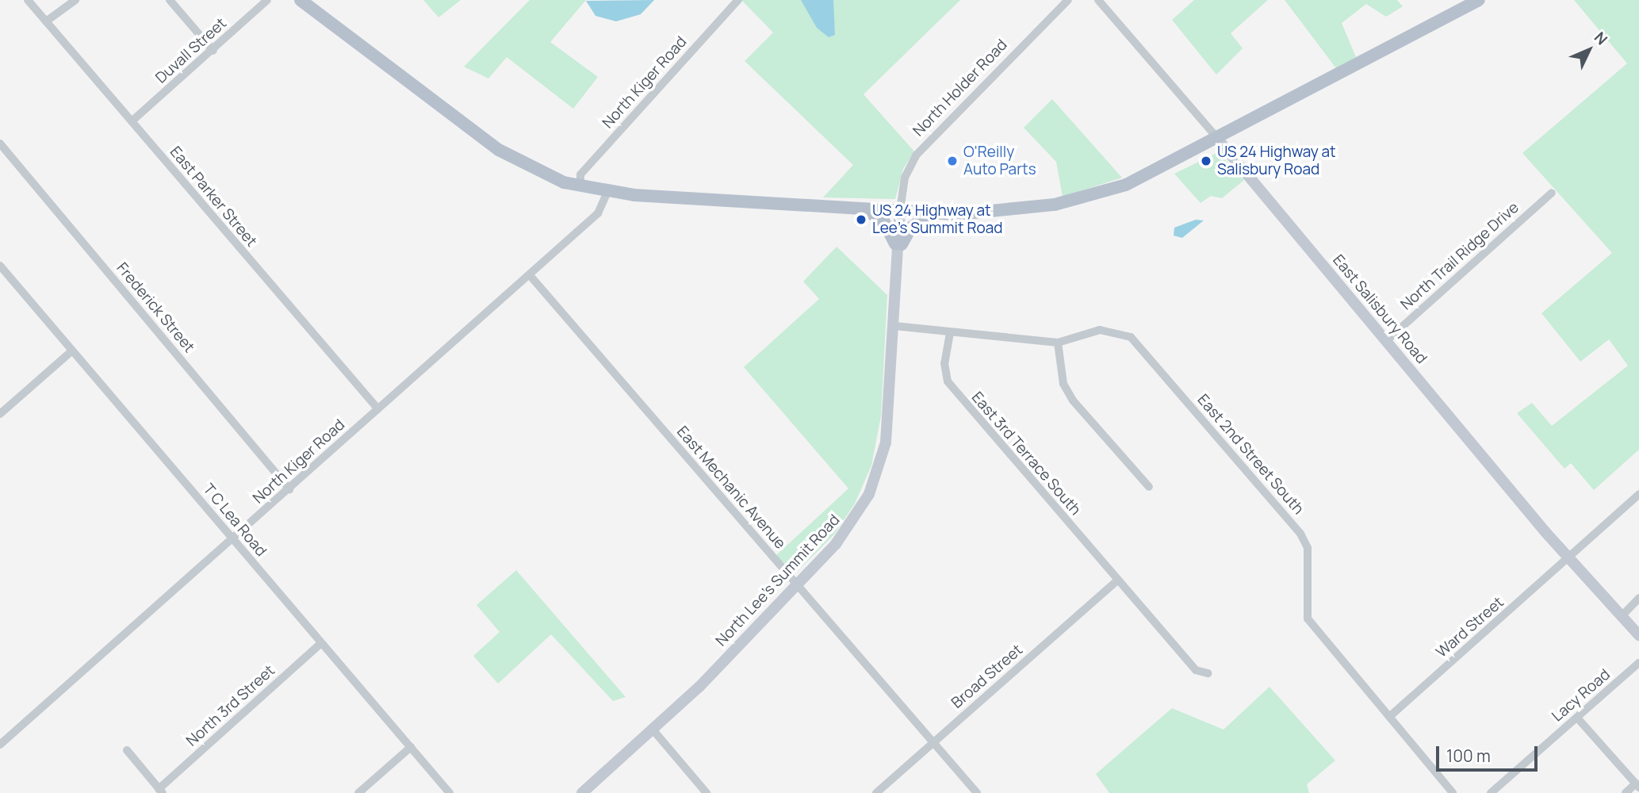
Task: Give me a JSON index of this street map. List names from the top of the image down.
{
  "streets": {
    "main road": ["East Salisbury Road", "North Lee's Summit Road"],
    "street": [
      "Duvall Street",
      "North Kiger Road",
      "North Holder Road",
      "East Parker Street",
      "North Trail Ridge Drive",
      "Frederick Street",
      "East 3rd Terrace South",
      "East 2nd Street South",
      "East Mechanic Avenue",
      "T C Lea Road",
      "Ward Street",
      "Broad Street",
      "Lacy Road",
      "North 3rd Street"
    ]
  },
  "crossings": [
    ["Duvall Street", "East Parker Street"],
    ["North Kiger Road", "East Parker Street"],
    ["North Kiger Road", "Frederick Street"],
    ["North Kiger Road", "East Mechanic Avenue"],
    ["North Kiger Road", "T C Lea Road"],
    ["North Holder Road", "North Lee's Summit Road"],
    ["North Trail Ridge Drive", "East Salisbury Road"],
    ["East Salisbury Road", "Ward Street"],
    ["East 3rd Terrace South", "East 2nd Street South"],
    ["East 3rd Terrace South", "Broad Street"],
    ["East 2nd Street South", "North Lee's Summit Road"],
    ["East 2nd Street South", "Ward Street"],
    ["East Mechanic Avenue", "North Lee's Summit Road"],
    ["East Mechanic Avenue", "Broad Street"],
    ["T C Lea Road", "North 3rd Street"]
  ],
  "places": ["O'Reilly Auto Parts", "US 24 Highway at Salisbury Road", "US 24 Highway at Lee's Summit Road"],
  "scale_bar": "100 m",
  "north": "top right"
}
